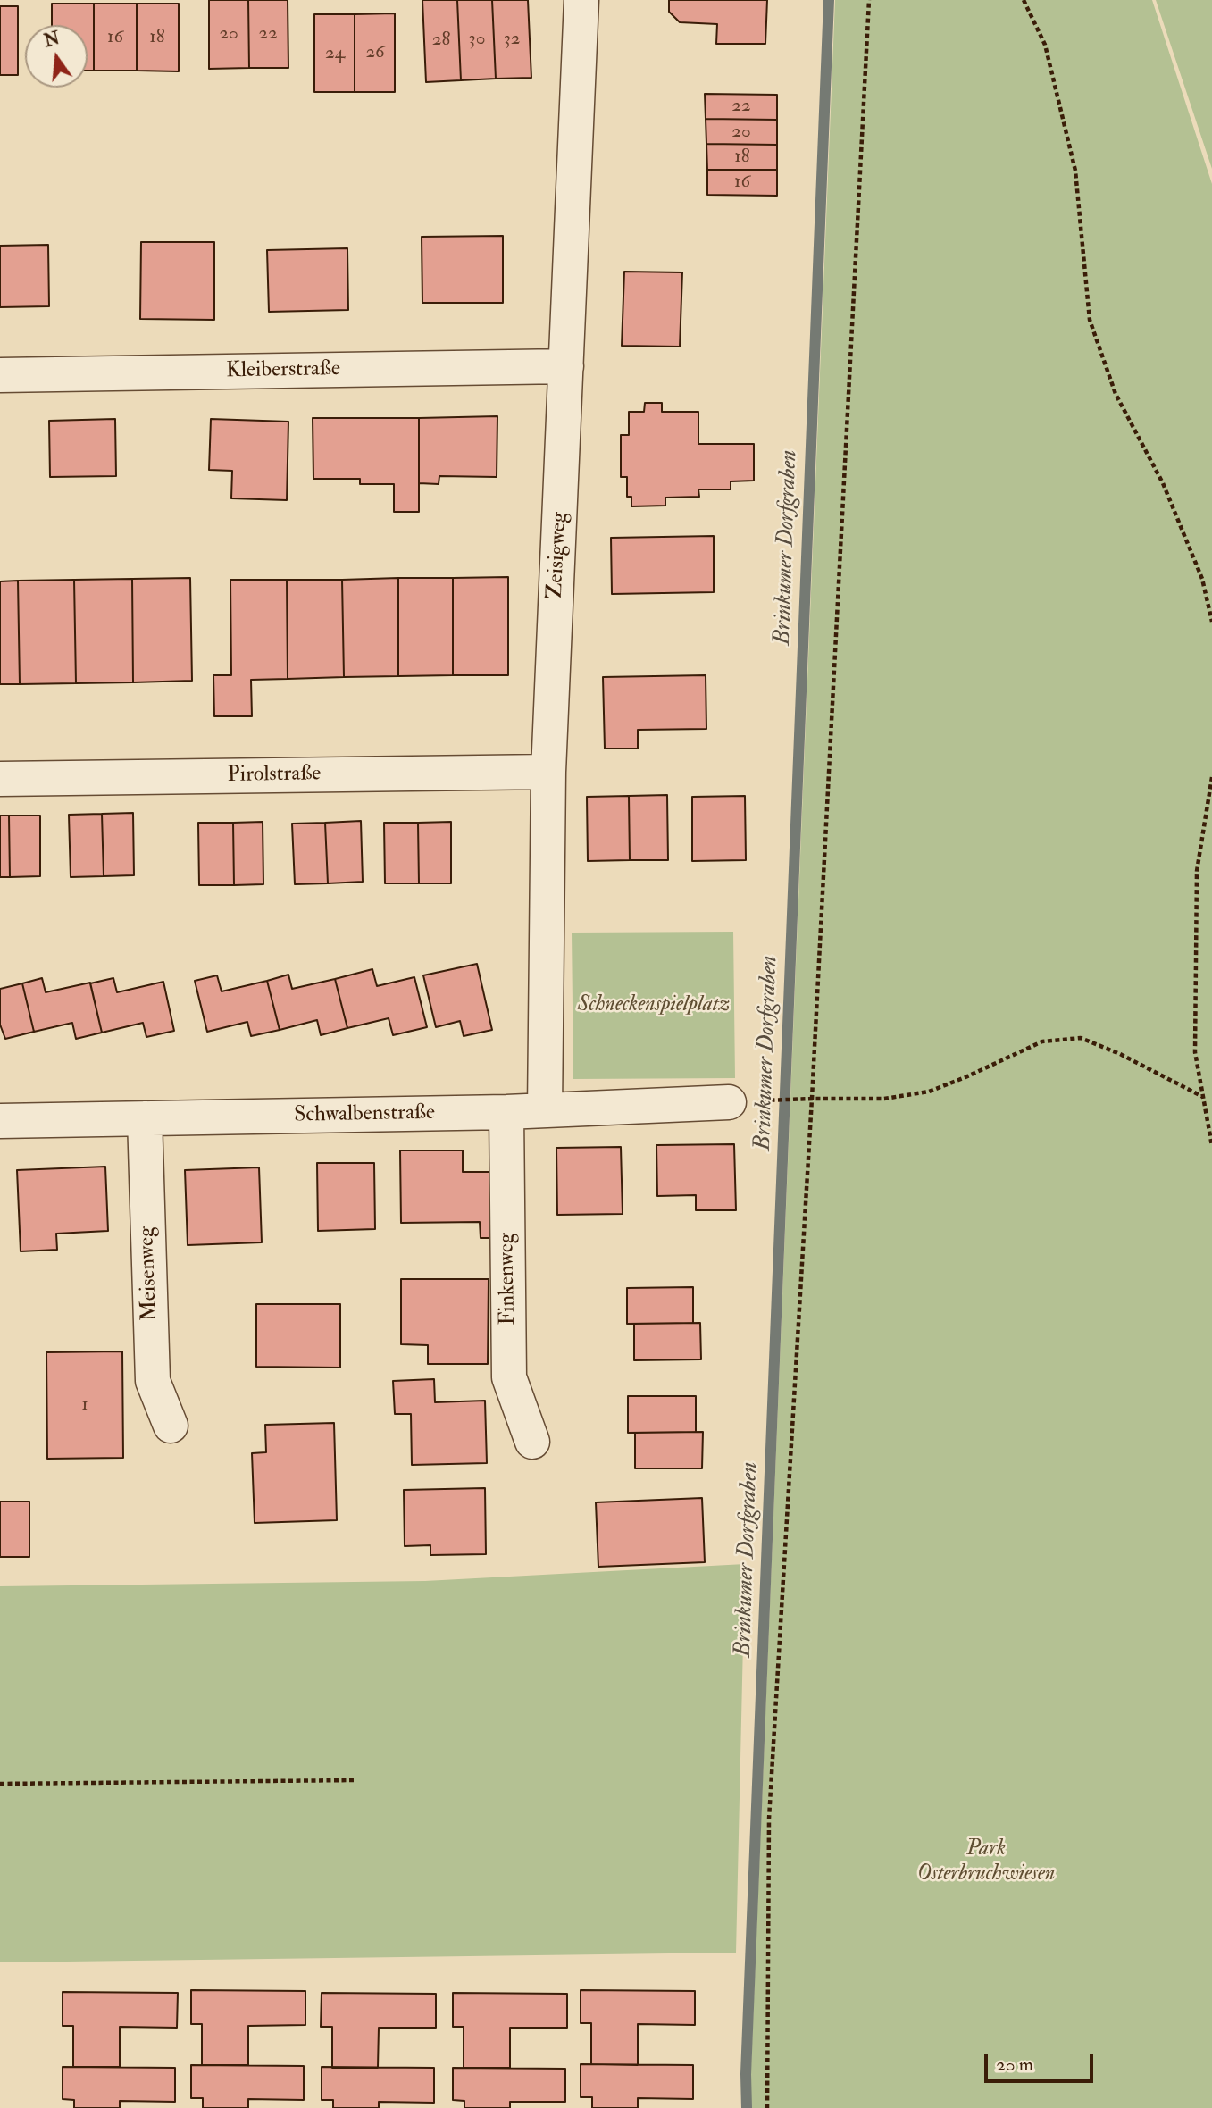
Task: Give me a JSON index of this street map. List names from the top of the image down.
{
  "streets": {
    "street": [
      "Kleiberstraße",
      "Zeisigweg",
      "Pirolstraße",
      "Schwalbenstraße",
      "Meisenweg",
      "Finkenweg"
    ]
  },
  "crossings": [
    ["Kleiberstraße", "Zeisigweg"],
    ["Zeisigweg", "Pirolstraße"],
    ["Zeisigweg", "Schwalbenstraße"],
    ["Schwalbenstraße", "Meisenweg"],
    ["Schwalbenstraße", "Finkenweg"]
  ],
  "water": ["Brinkumer Dorfgraben"],
  "parks": ["Schneckenspielplatz", "Park Osterbruchwiesen"],
  "house_numbers": [
    "20",
    "22",
    "16",
    "18",
    "30",
    "32",
    "28",
    "26",
    "24",
    "22",
    "20",
    "18",
    "16",
    "1"
  ],
  "scale_bar": "20 m",
  "north": "top"
}
